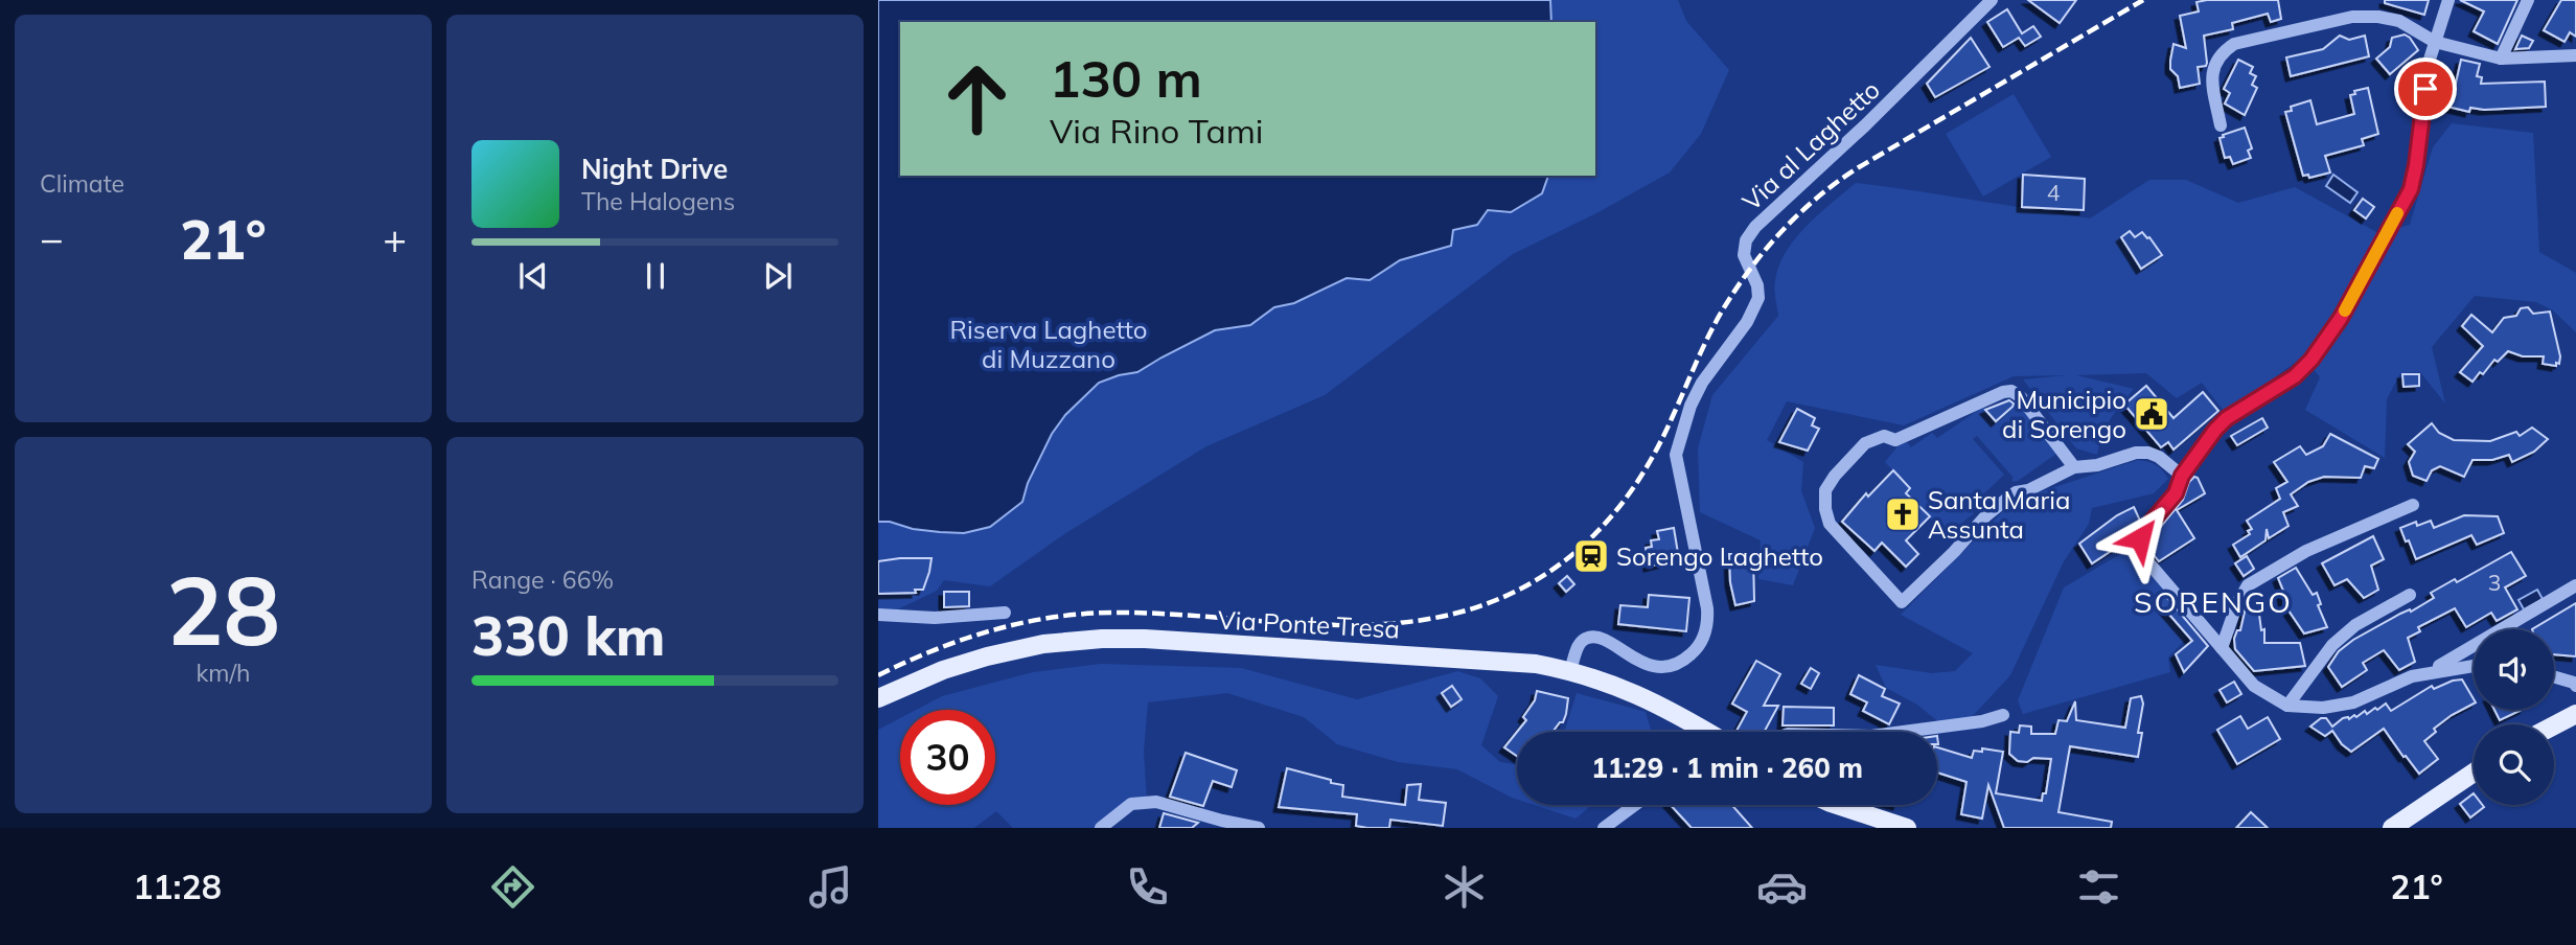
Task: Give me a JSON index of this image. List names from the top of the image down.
{
  "streets": {
    "main road": ["Via Ponte Tresa"],
    "street": ["Via al Laghetto"]
  },
  "crossings": [
    ["Via al Laghetto", "Via Ponte Tresa"]
  ],
  "districts": ["SORENGO"],
  "parks": ["Riserva Laghetto di Muzzano"],
  "places": {
    "public building": ["Municipio di Sorengo"],
    "church": ["Santa Maria Assunta"],
    "station": ["Sorengo Laghetto"]
  },
  "house_numbers": ["4", "3"],
  "page": {
    "tile": [
      "Climate",
      ["28", "km/h"],
      ["Range · 66%", "330 km"]
    ],
    "turn": ["130 m", "Via Rino Tami"],
    "song": ["Night Drive", "The Halogens"],
    "heat": ["−", "21°", "+"],
    "limit": "30",
    "trip": "11:29 · 1 min · 260 m",
    "tabs": ["11:28", "21°"]
  }
}
